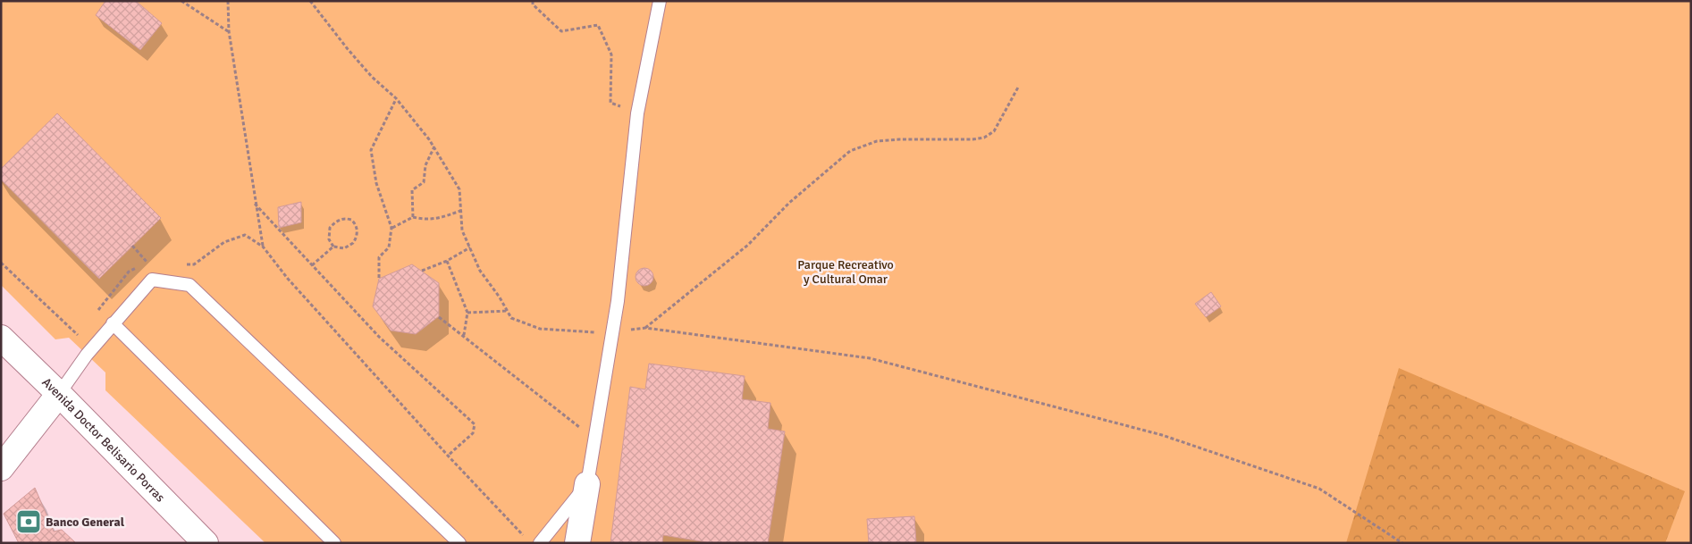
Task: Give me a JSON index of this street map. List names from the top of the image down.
{
  "streets": {
    "street": ["Avenida Doctor Belisario Porras"]
  },
  "parks": ["Parque Recreativo y Cultural Omar"],
  "places": {
    "bank": ["Banco General"]
  }
}
